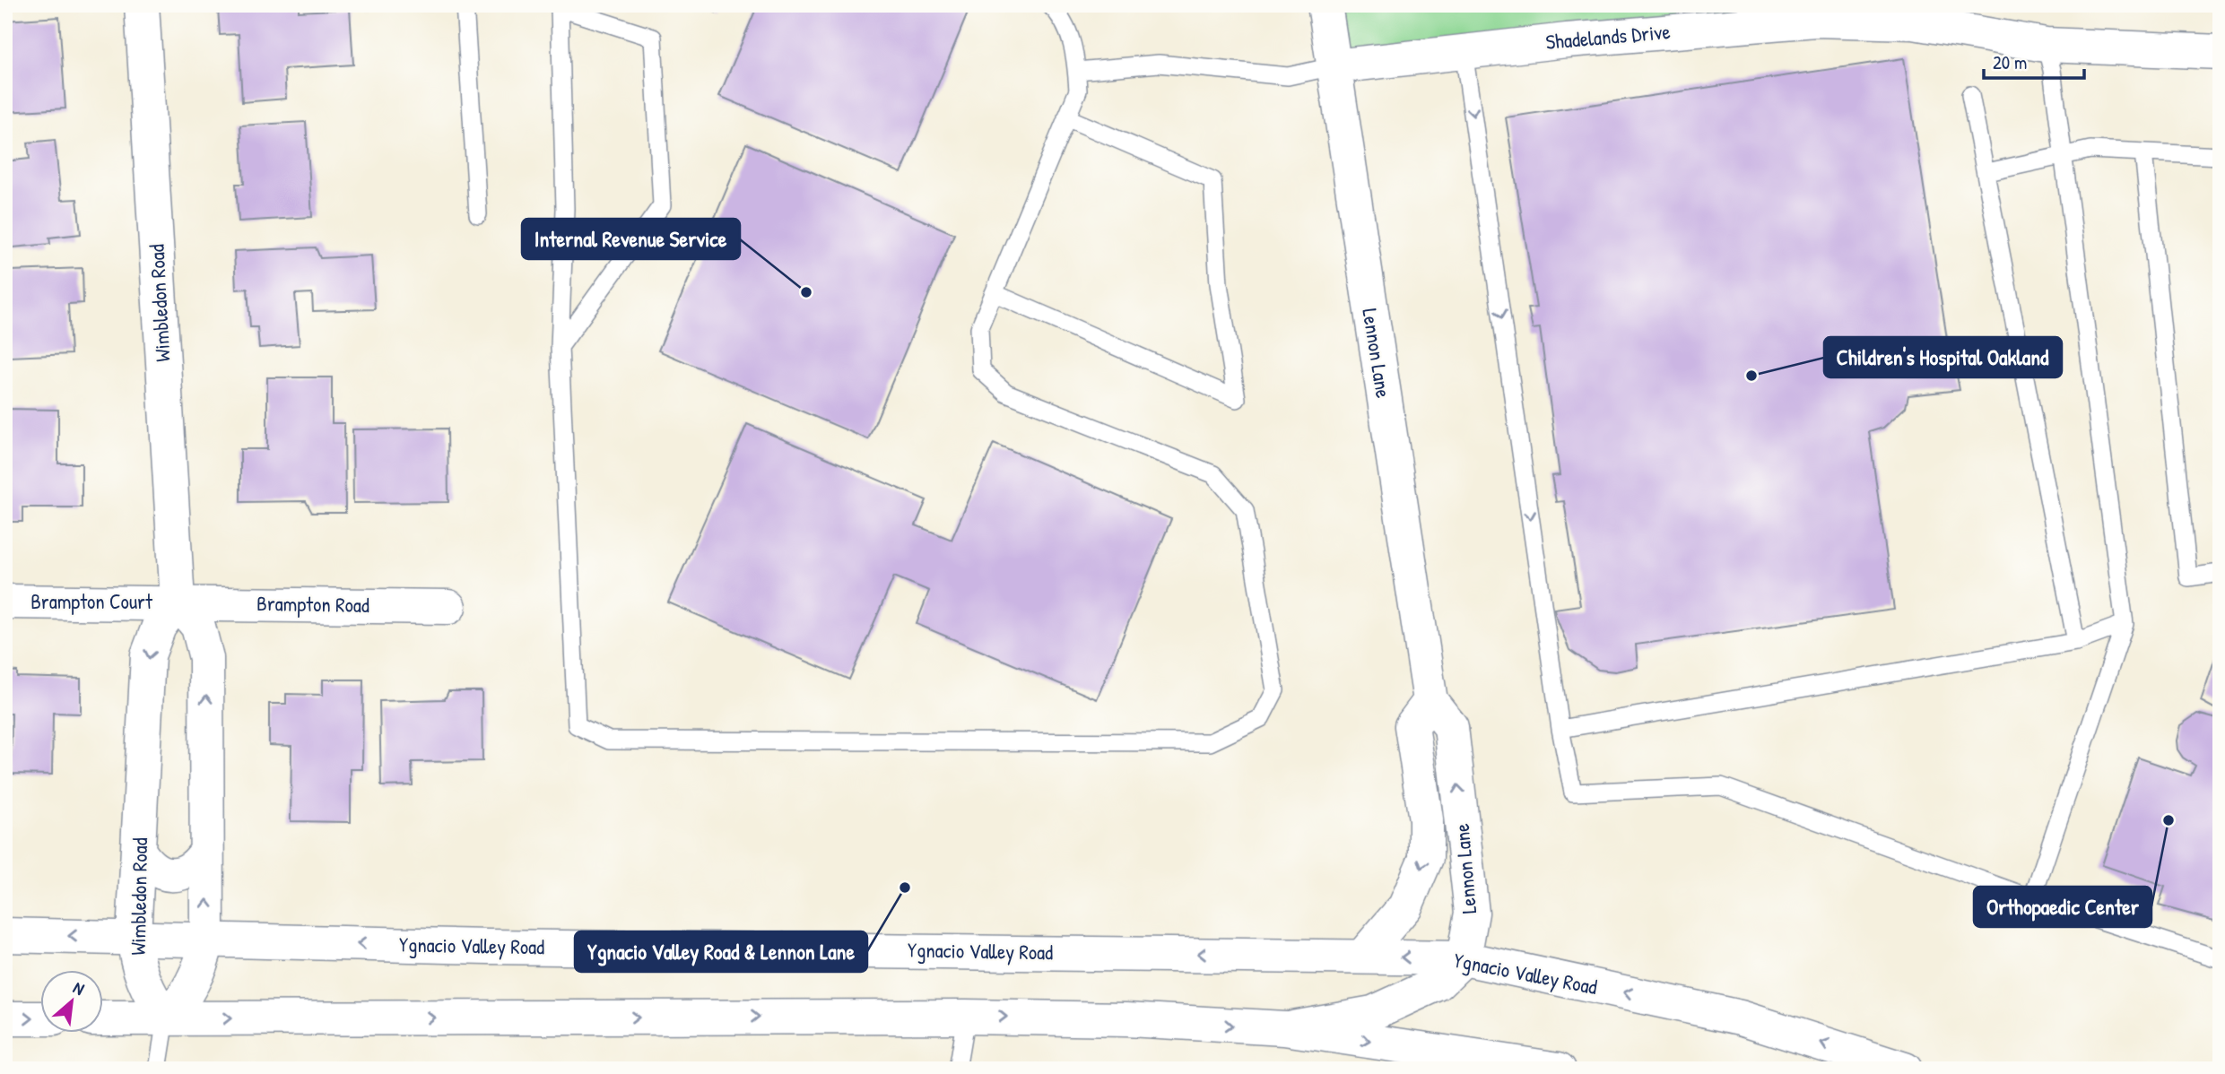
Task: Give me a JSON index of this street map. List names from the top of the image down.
{
  "streets": {
    "main road": [
      "Shadelands Drive",
      "Wimbledon Road",
      "Lennon Lane",
      "Brampton Court",
      "Brampton Road",
      "Ygnacio Valley Road"
    ]
  },
  "crossings": [
    ["Shadelands Drive", "Lennon Lane"],
    ["Wimbledon Road", "Brampton Court"],
    ["Wimbledon Road", "Brampton Road"],
    ["Wimbledon Road", "Ygnacio Valley Road"],
    ["Lennon Lane", "Ygnacio Valley Road"],
    ["Brampton Court", "Brampton Road"]
  ],
  "places": [
    "Internal Revenue Service",
    "Children's Hospital Oakland",
    "Orthopaedic Center",
    "Ygnacio Valley Road & Lennon Lane"
  ],
  "scale_bar": "20 m",
  "north": "top right"
}
